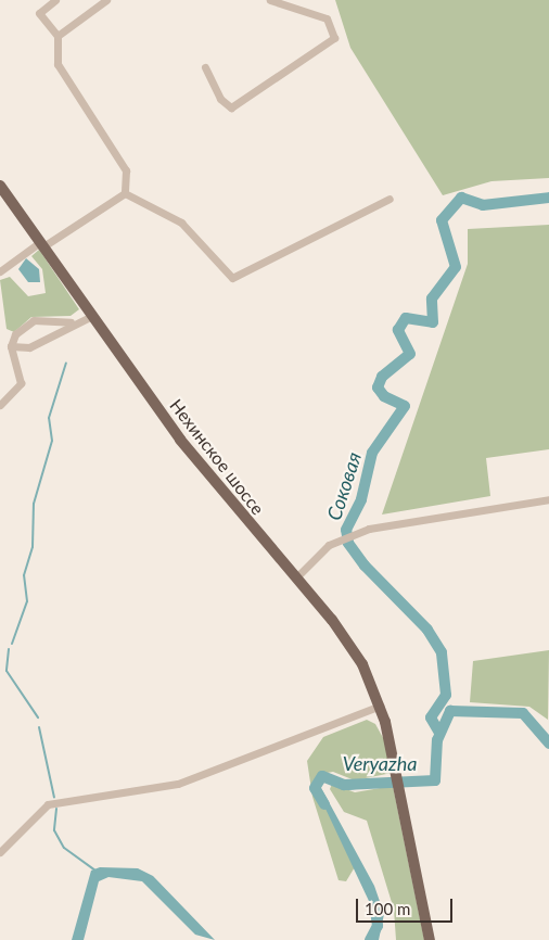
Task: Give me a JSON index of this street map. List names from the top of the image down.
{
  "streets": {
    "main road": ["Нехинское шоссе"]
  },
  "water": ["Соковая", "Veryazha"],
  "scale_bar": "100 m"
}
